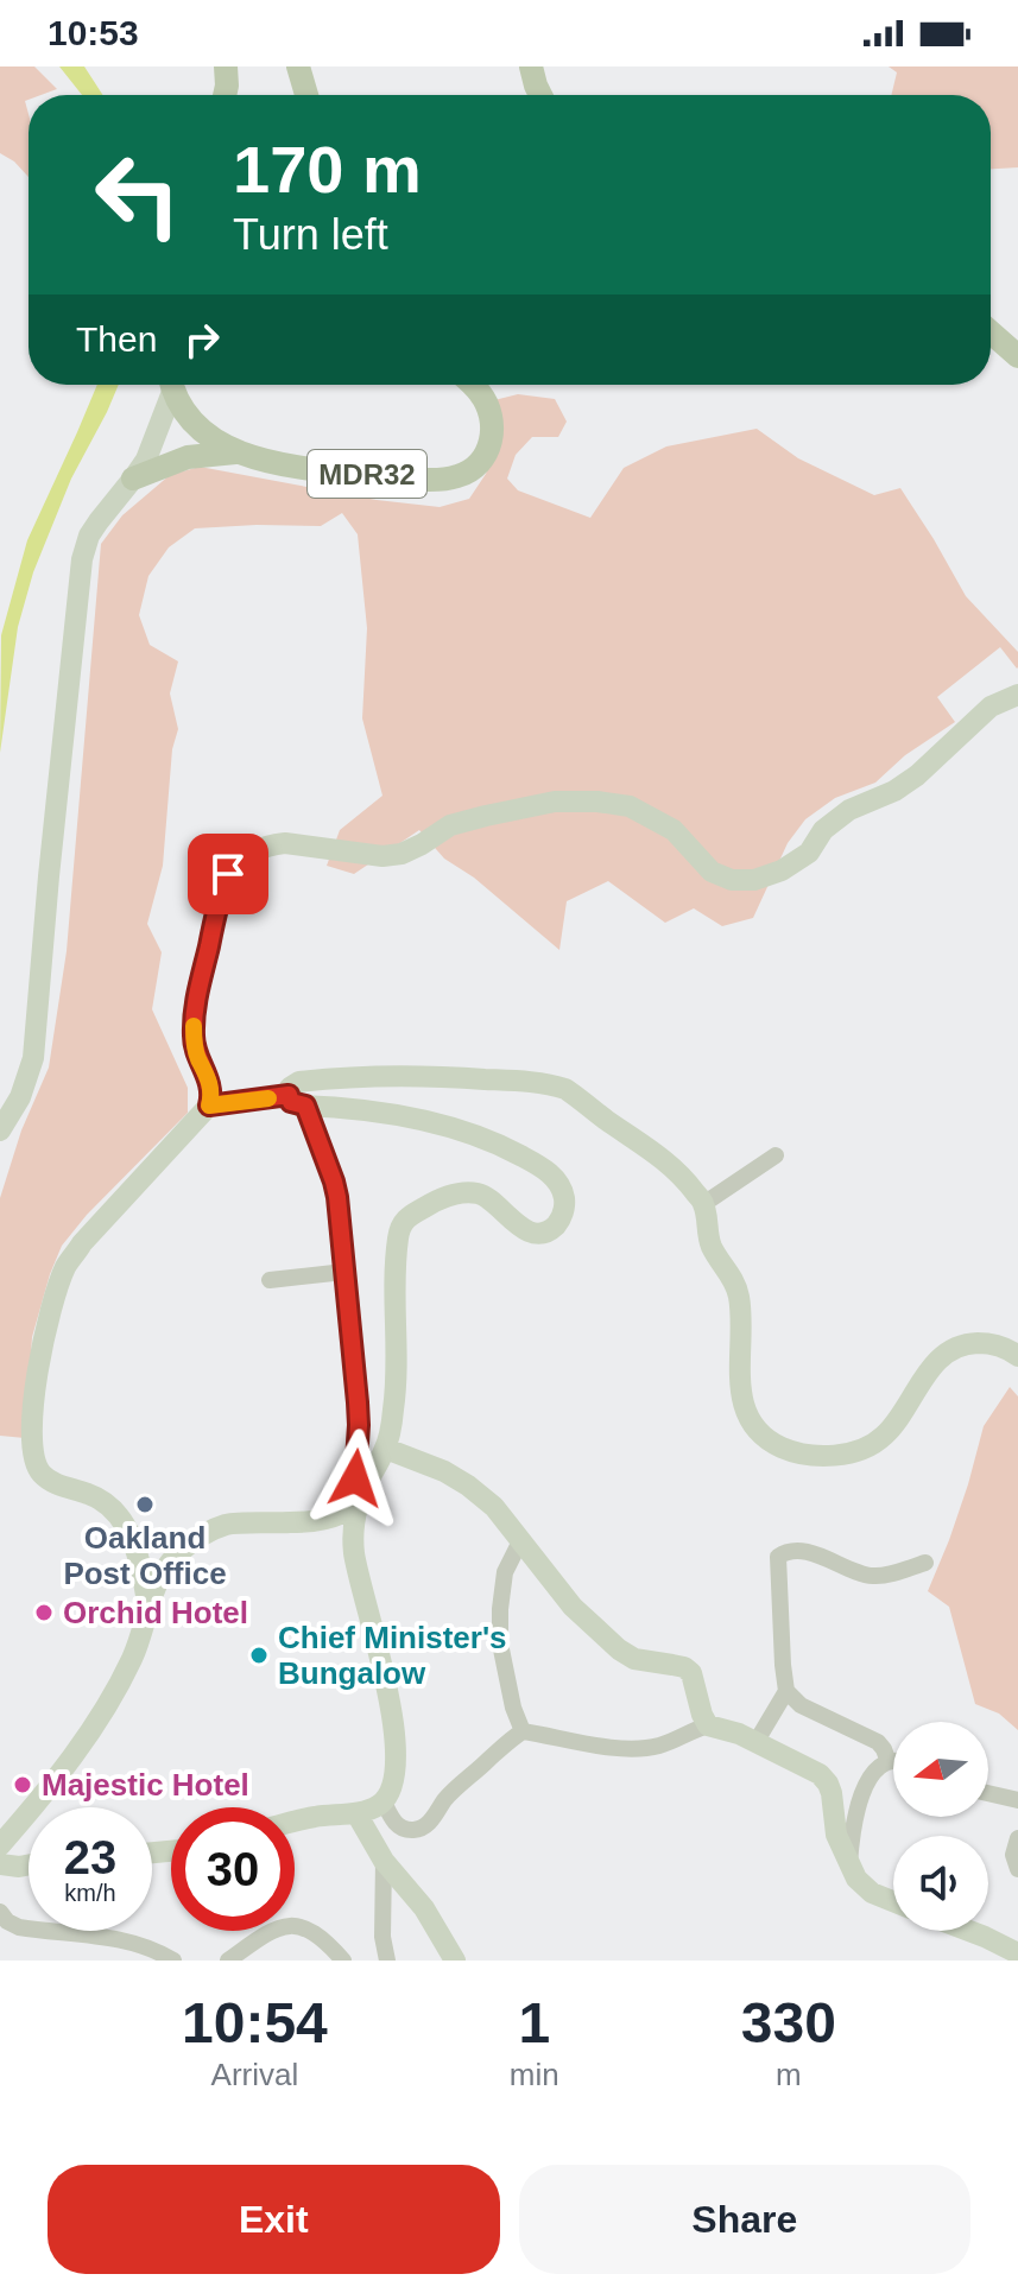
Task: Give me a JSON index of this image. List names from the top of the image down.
{
  "streets": {
    "main road": ["MDR32"]
  },
  "places": [
    "Oakland Post Office",
    "Orchid Hotel",
    "Chief Minister's Bungalow",
    "Majestic Hotel"
  ],
  "north": "left",
  "page": {
    "status": "10:53",
    "turn": ["170 m", "Turn left"],
    "then": "Then",
    "speed": "23 km/h",
    "limit": "30",
    "eta": [
      "10:54",
      "Arrival",
      "1",
      "min",
      "330",
      "m"
    ],
    "buttons": ["Exit", "Share"]
  }
}
